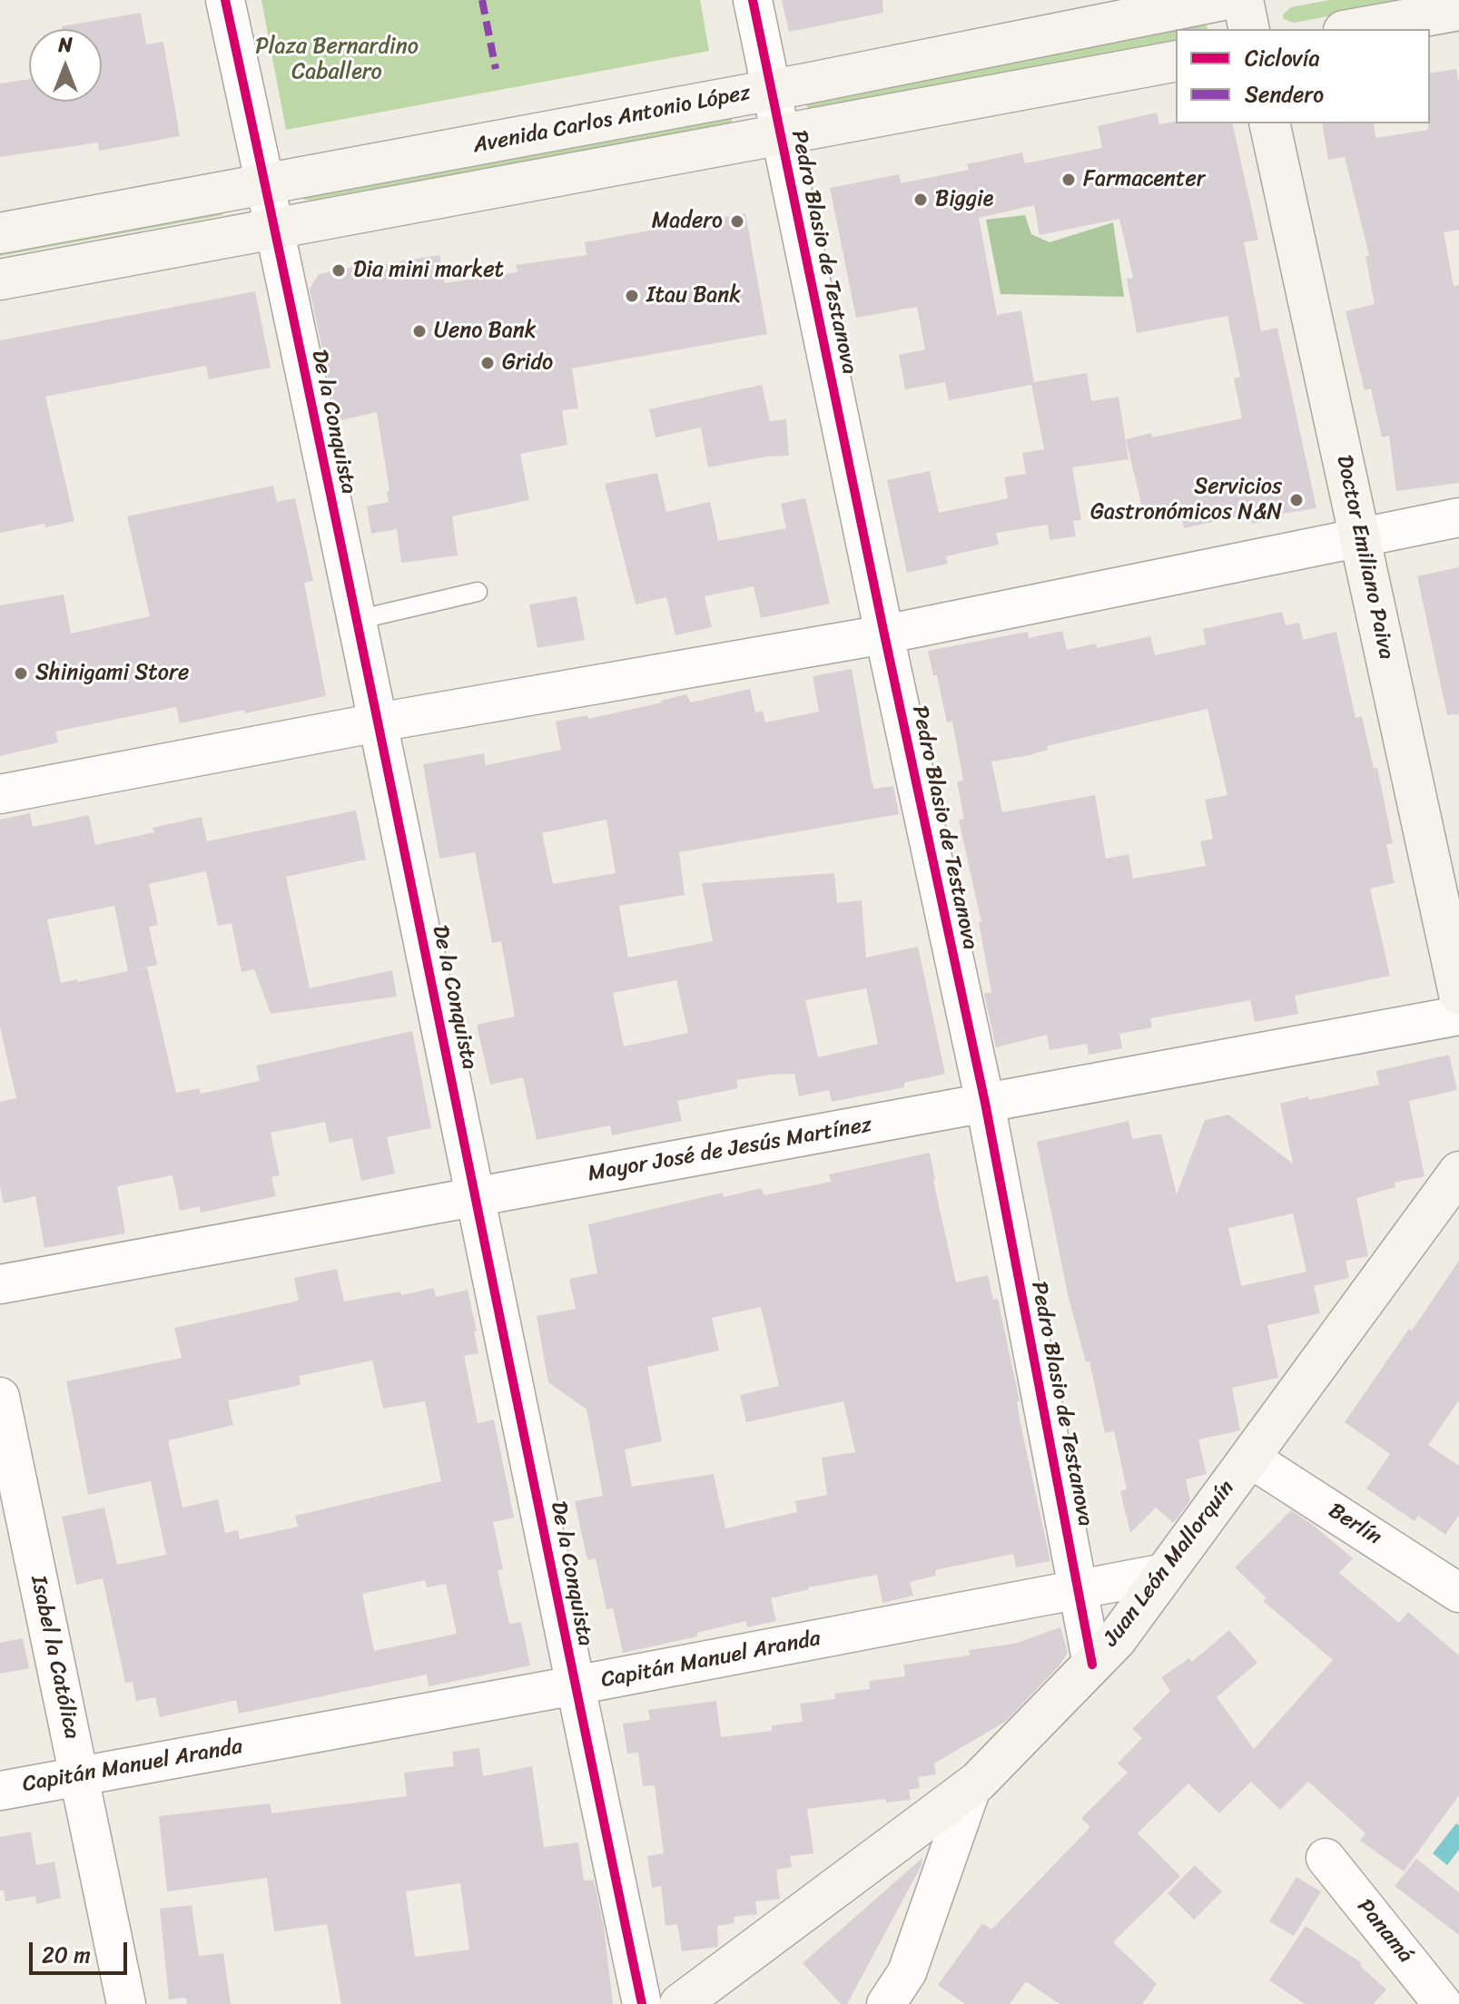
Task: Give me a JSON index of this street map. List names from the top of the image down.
{
  "streets": {
    "main road": ["Avenida Carlos Antonio López", "Doctor Emiliano Paiva", "Juan León Mallorquín"],
    "street": [
      "Pedro Blasio de Testanova",
      "De la Conquista",
      "Mayor José de Jesús Martínez",
      "Berlín",
      "Isabel la Católica",
      "Capitán Manuel Aranda",
      "Panamá"
    ]
  },
  "crossings": [
    ["Avenida Carlos Antonio López", "Pedro Blasio de Testanova"],
    ["Avenida Carlos Antonio López", "De la Conquista"],
    ["Pedro Blasio de Testanova", "Mayor José de Jesús Martínez"],
    ["Pedro Blasio de Testanova", "Juan León Mallorquín"],
    ["Pedro Blasio de Testanova", "Capitán Manuel Aranda"],
    ["De la Conquista", "Mayor José de Jesús Martínez"],
    ["De la Conquista", "Capitán Manuel Aranda"],
    ["Berlín", "Juan León Mallorquín"],
    ["Juan León Mallorquín", "Capitán Manuel Aranda"],
    ["Isabel la Católica", "Capitán Manuel Aranda"]
  ],
  "parks": ["Plaza Bernardino Caballero"],
  "places": [
    "Farmacenter",
    "Biggie",
    "Madero",
    "Dia mini market",
    "Itau Bank",
    "Ueno Bank",
    "Grido",
    "Servicios Gastronómicos N&N",
    "Shinigami Store"
  ],
  "legend": ["Ciclovía", "Sendero"],
  "scale_bar": "20 m",
  "north": "top"
}
